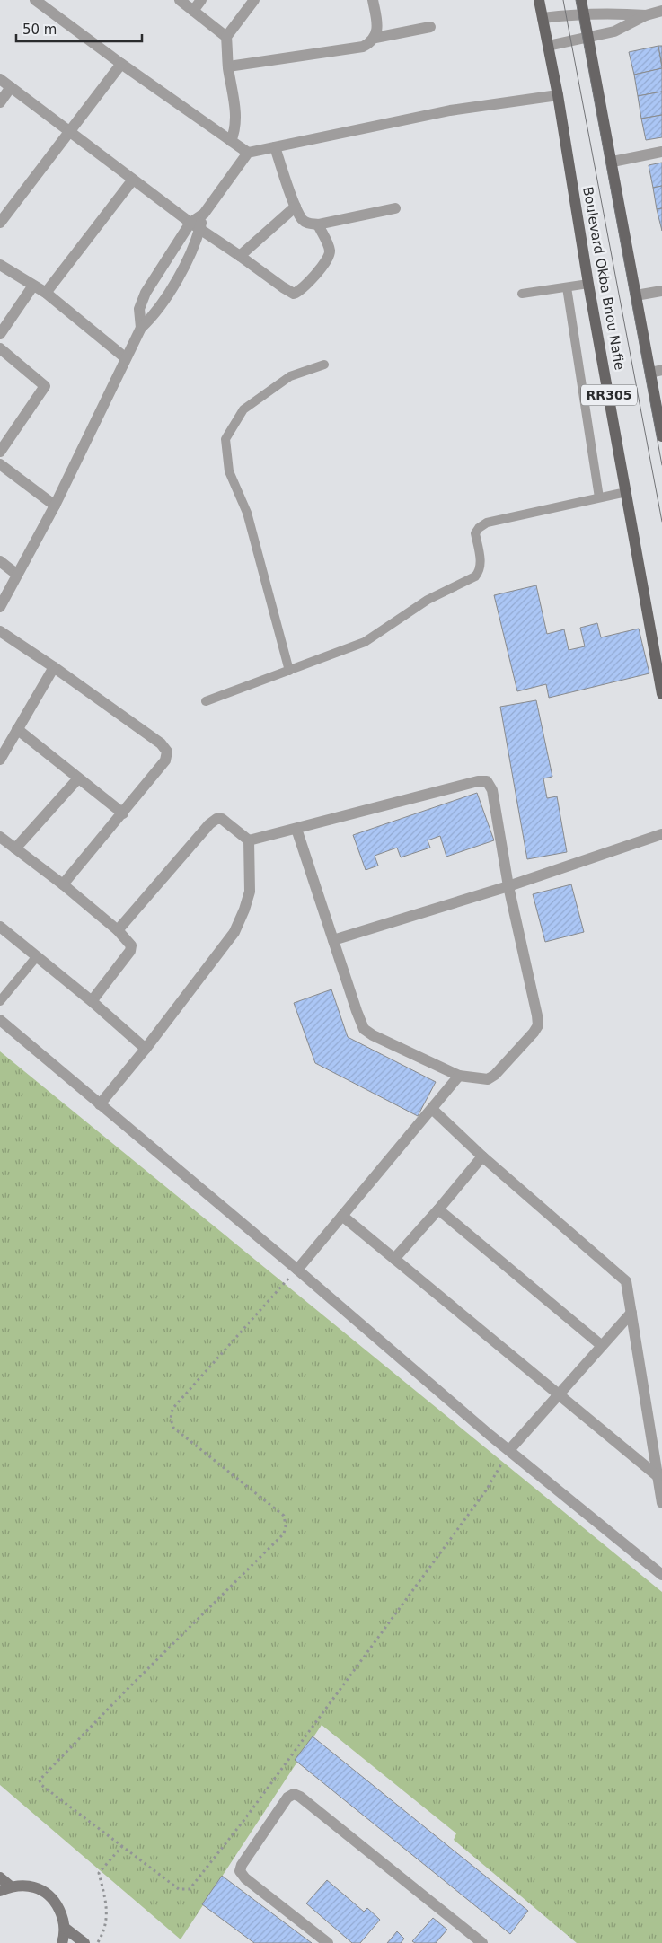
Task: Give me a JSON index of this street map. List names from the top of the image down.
{
  "streets": {
    "main road": ["Boulevard Okba Bnou Nafie", "RR305"]
  },
  "scale_bar": "50 m"
}
